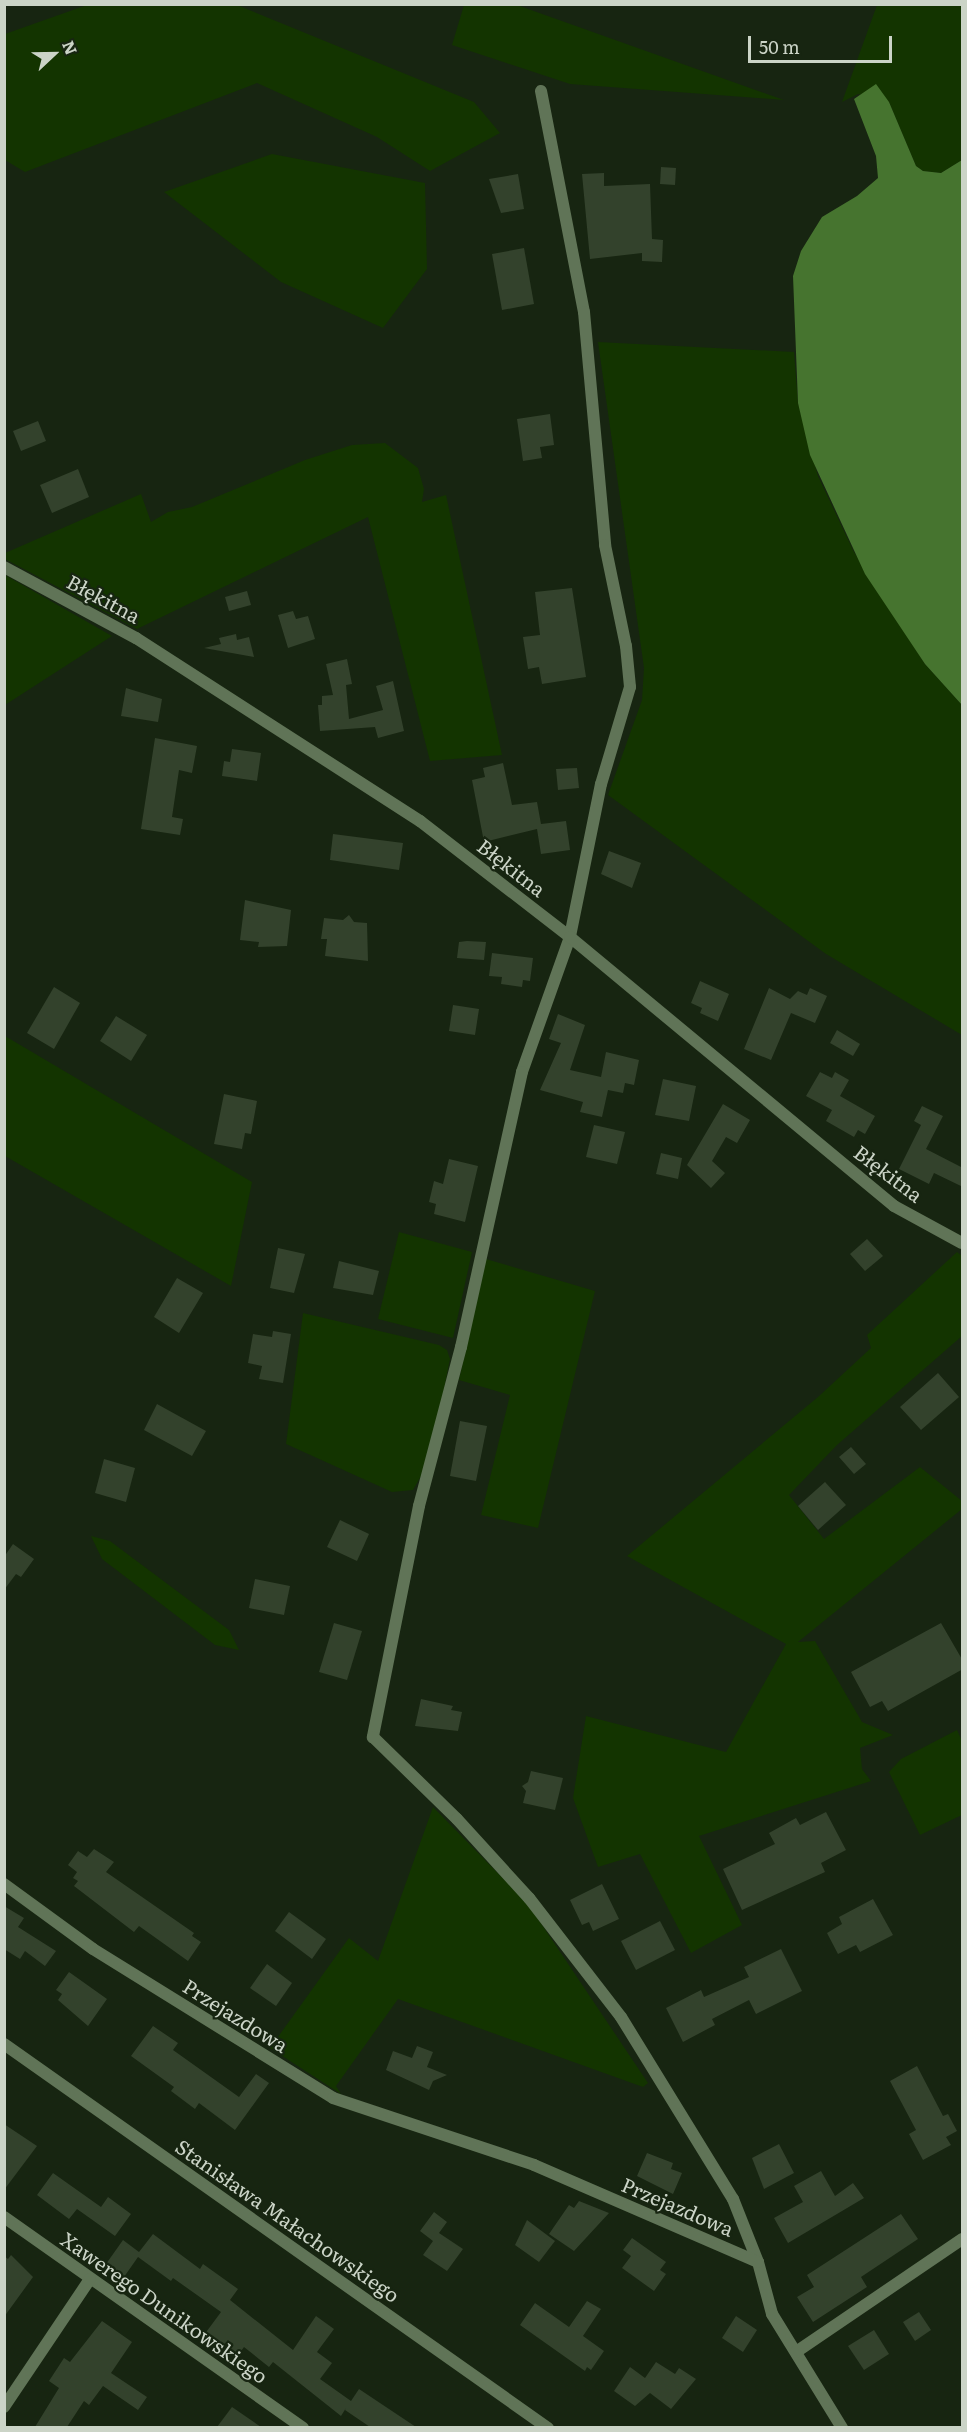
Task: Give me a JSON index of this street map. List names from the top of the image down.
{
  "streets": {
    "street": [
      "Błękitna",
      "Przejazdowa",
      "Stanisława Małachowskiego",
      "Xawerego Dunikowskiego"
    ]
  },
  "crossings": [
    ["Błękitna", "Przejazdowa"]
  ],
  "scale_bar": "50 m",
  "north": "right"
}
